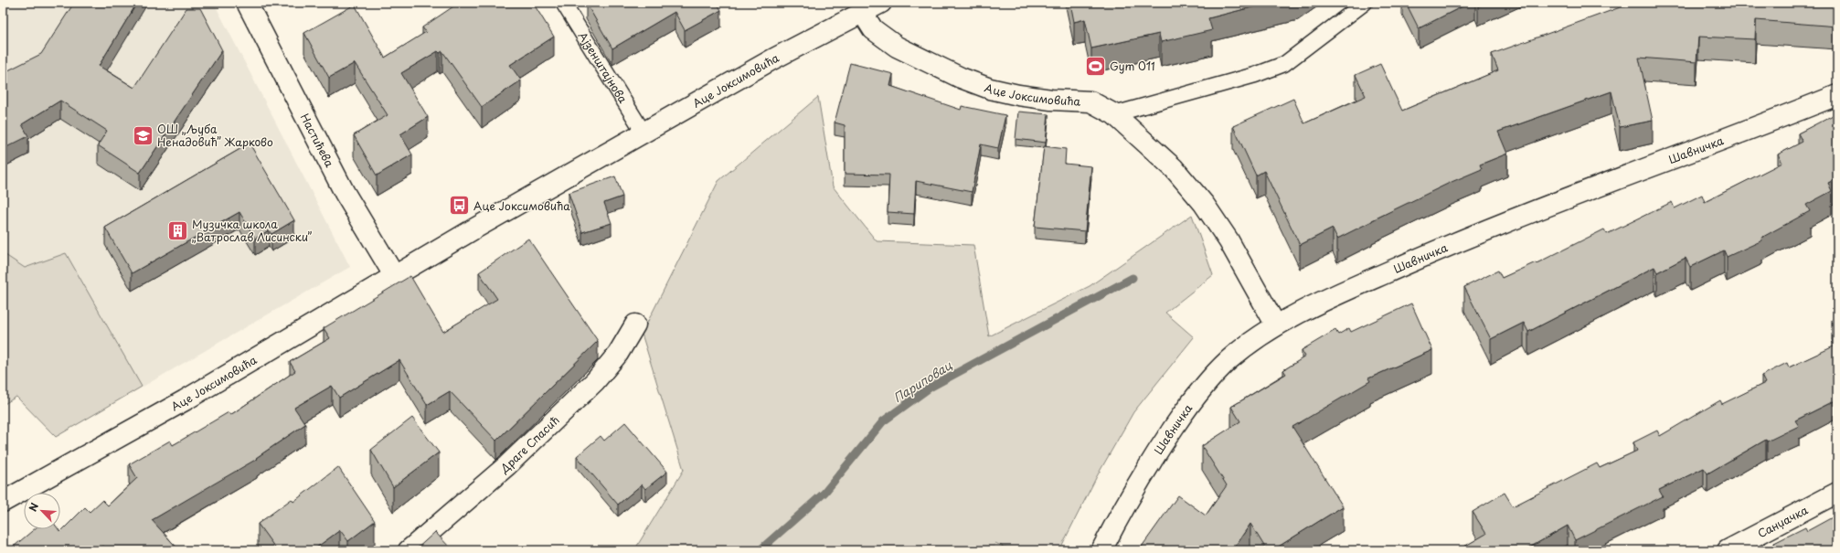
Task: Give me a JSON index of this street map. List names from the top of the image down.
{
  "streets": {
    "street": [
      "Аце Јоксимовића",
      "Настићева",
      "Шавничка",
      "Драге Спасић",
      "Санџачка"
    ],
    "lane": ["Ајзенштајнова"]
  },
  "crossings": [
    ["Ајзенштајнова", "Аце Јоксимовића"],
    ["Аце Јоксимовића", "Настићева"],
    ["Аце Јоксимовића", "Шавничка"]
  ],
  "water": ["Париповац"],
  "places": {
    "sports": ["Gym 011"],
    "school or university": ["ОШ „Љуба Ненадовић” Жарково"],
    "bus stop": ["Аце Јоксимовића"],
    "building": ["Музичка школа „Ватрослав Лисински”"]
  },
  "north": "top left"
}
